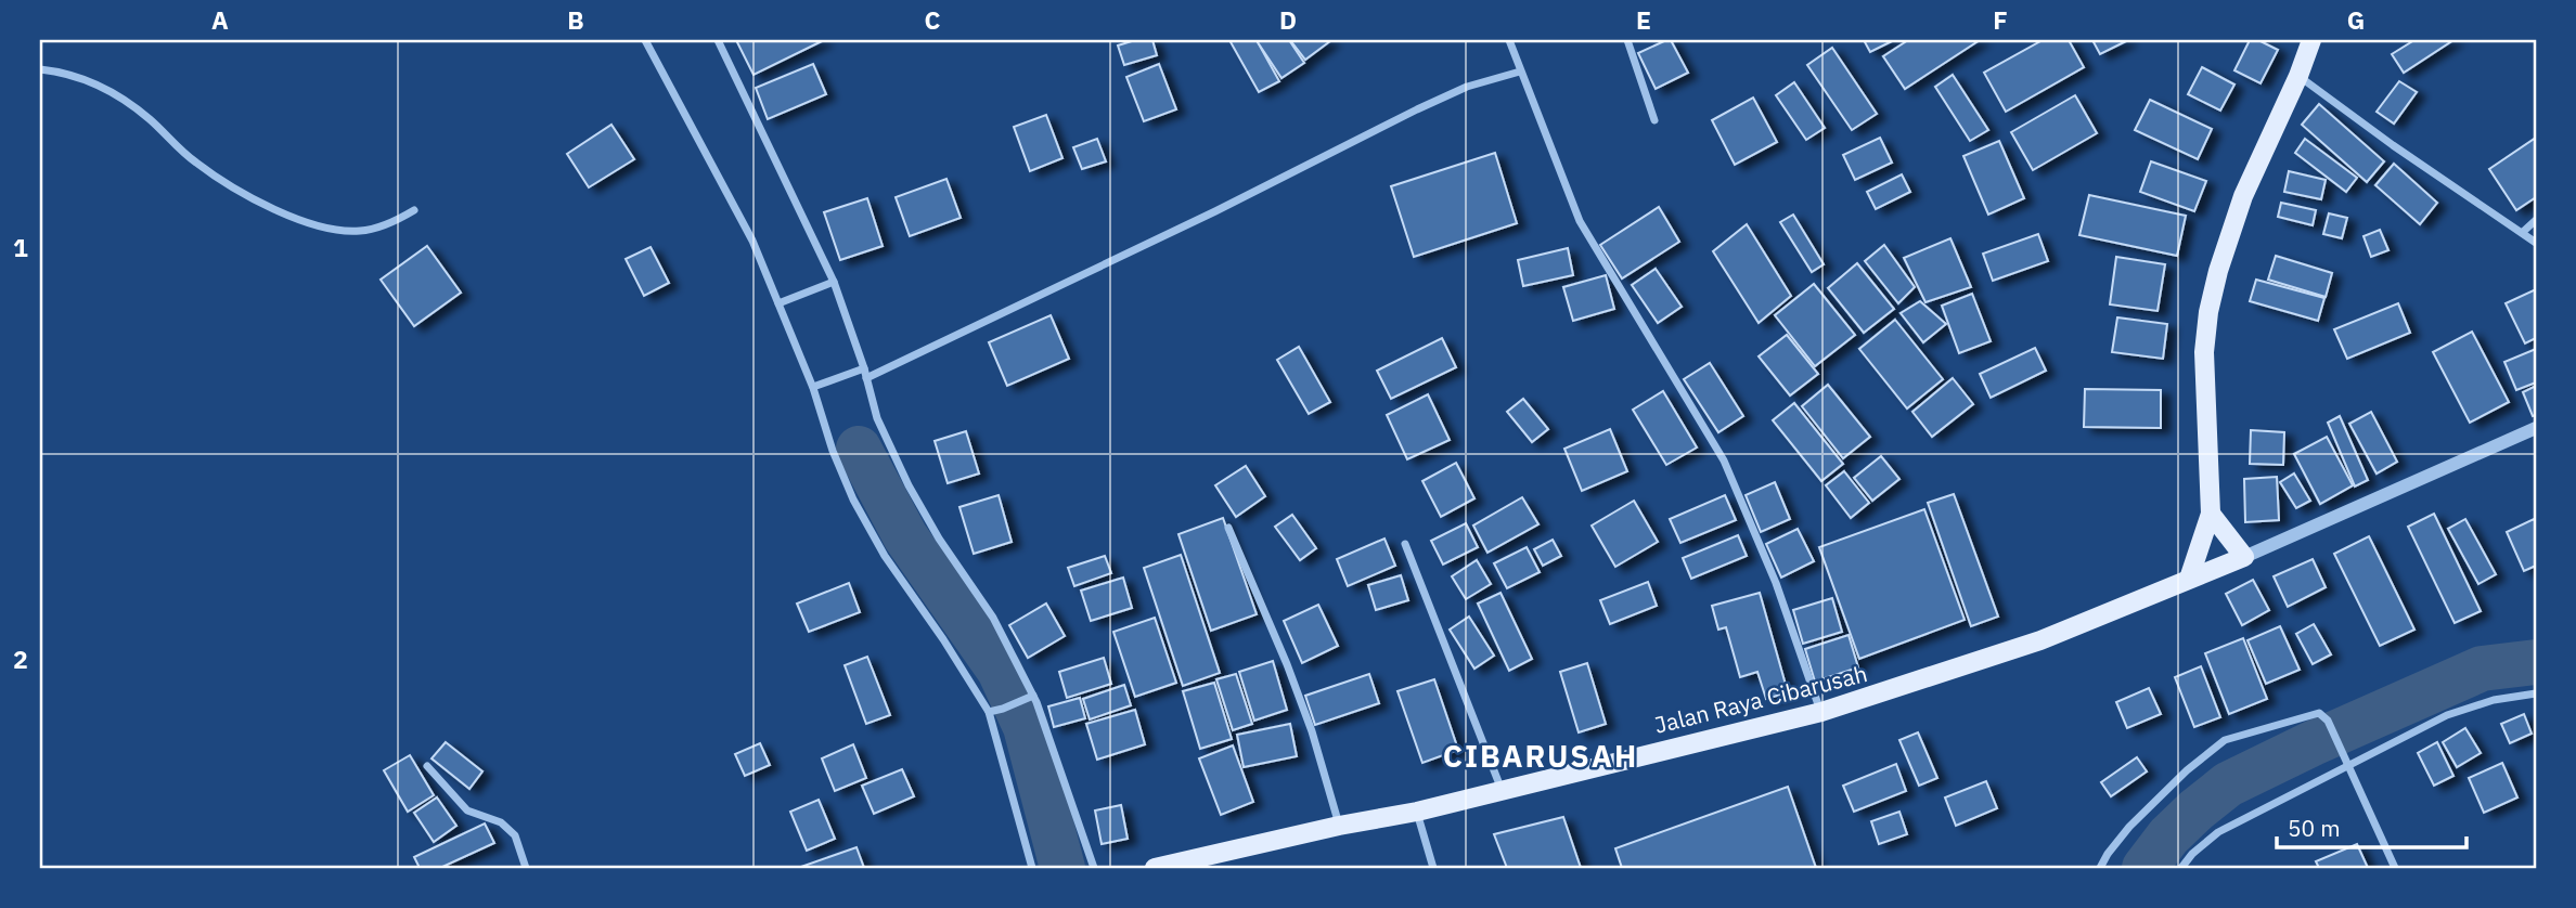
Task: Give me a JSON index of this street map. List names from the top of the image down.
{
  "streets": {
    "main road": ["Jalan Raya Cibarusah"]
  },
  "districts": ["CIBARUSAH"],
  "scale_bar": "50 m",
  "grid": {
    "columns": [
      "A",
      "B",
      "C",
      "D",
      "E",
      "F",
      "G"
    ],
    "rows": ["1", "2"]
  }
}
